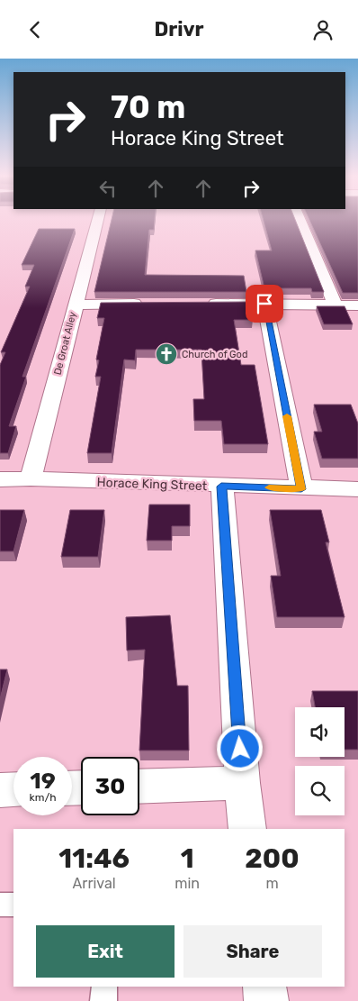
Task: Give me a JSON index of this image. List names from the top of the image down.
{
  "streets": {
    "street": ["De Groat Alley", "Horace King Street"]
  },
  "crossings": [
    ["De Groat Alley", "Horace King Street"]
  ],
  "places": {
    "church": ["Church of God"]
  },
  "page": {
    "header": "Drivr",
    "turn": ["70 m", "Horace King Street"],
    "speed": "19 km/h",
    "limit": "30",
    "eta": [
      "11:46",
      "Arrival",
      "1",
      "min",
      "200",
      "m"
    ],
    "buttons": ["Exit", "Share"]
  }
}
